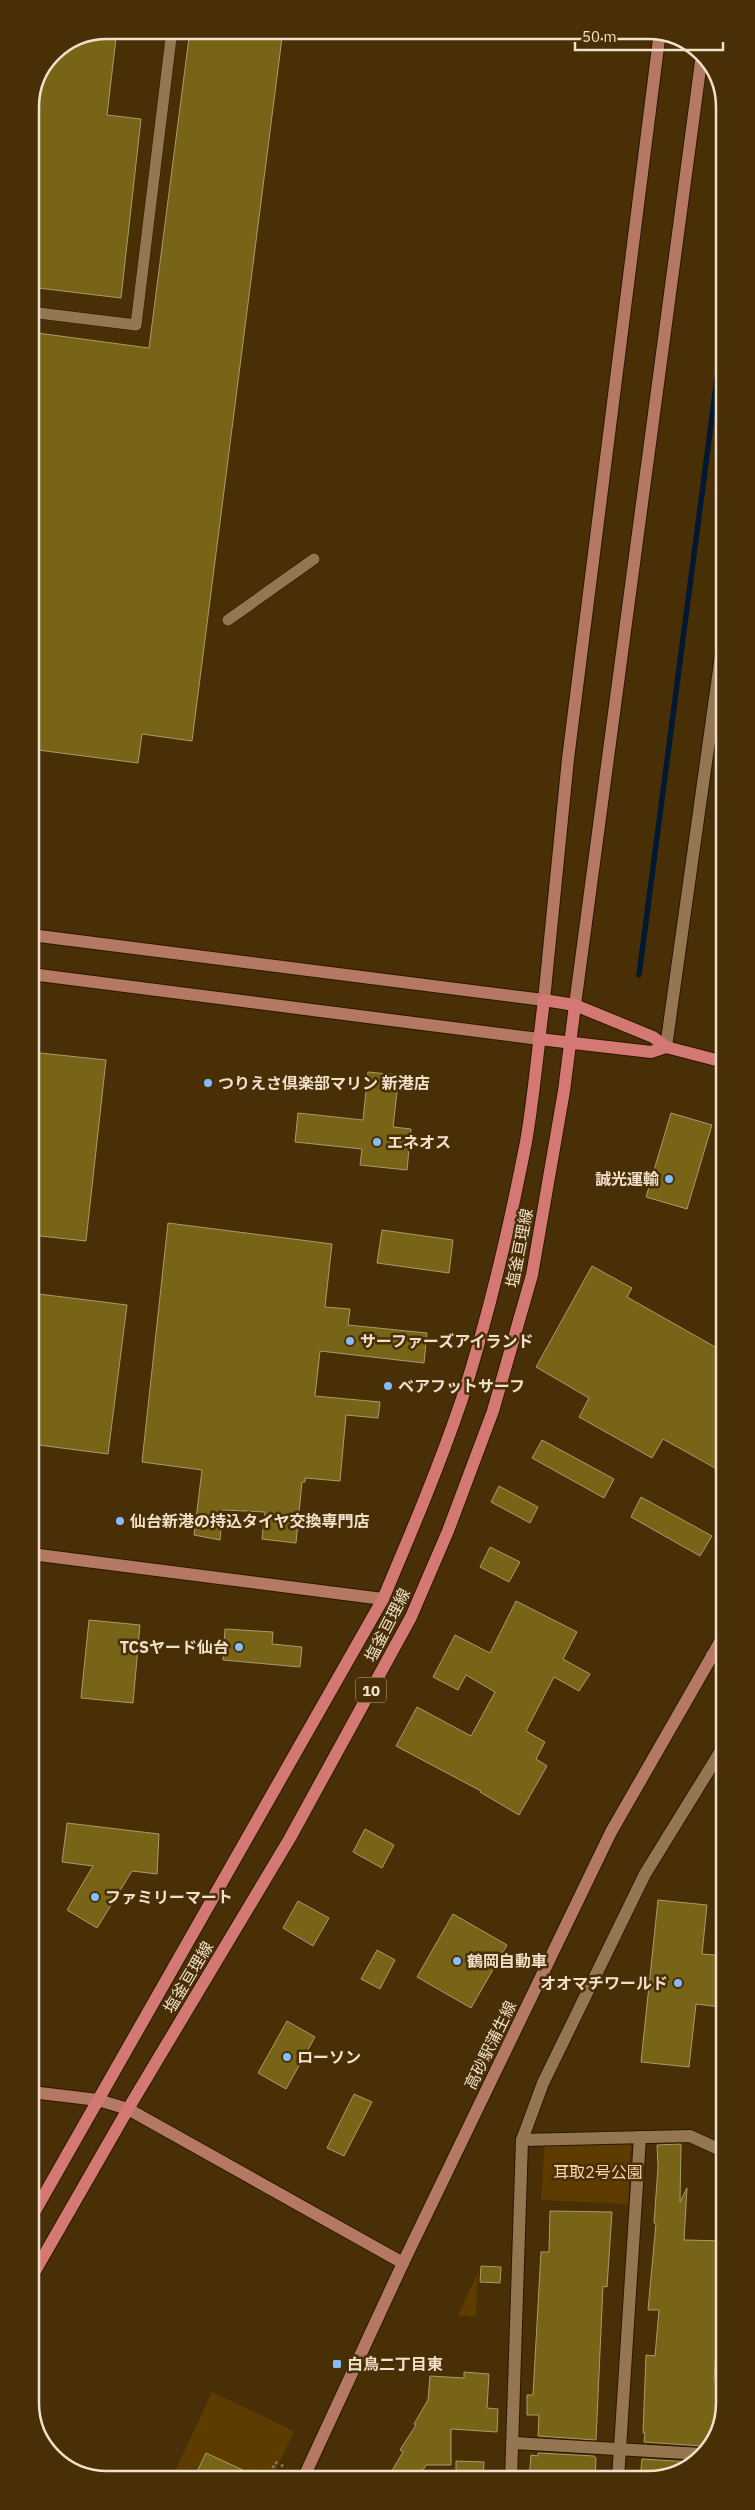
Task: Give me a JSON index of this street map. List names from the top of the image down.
{
  "streets": {
    "main road": ["塩釜亘理線", "10"],
    "street": ["高砂駅蒲生線"]
  },
  "parks": ["耳取2号公園"],
  "places": {
    "other": [
      "つりえさ倶楽部マリン 新港店",
      "エネオス",
      "誠光運輸",
      "サーファーズアイランド",
      "ベアフットサーフ",
      "仙台新港の持込タイヤ交換専門店",
      "TCSヤード仙台",
      "ファミリーマート",
      "鶴岡自動車",
      "オオマチワールド",
      "ローソン"
    ],
    "transit": ["白鳥二丁目東"]
  },
  "scale_bar": "50 m"
}
